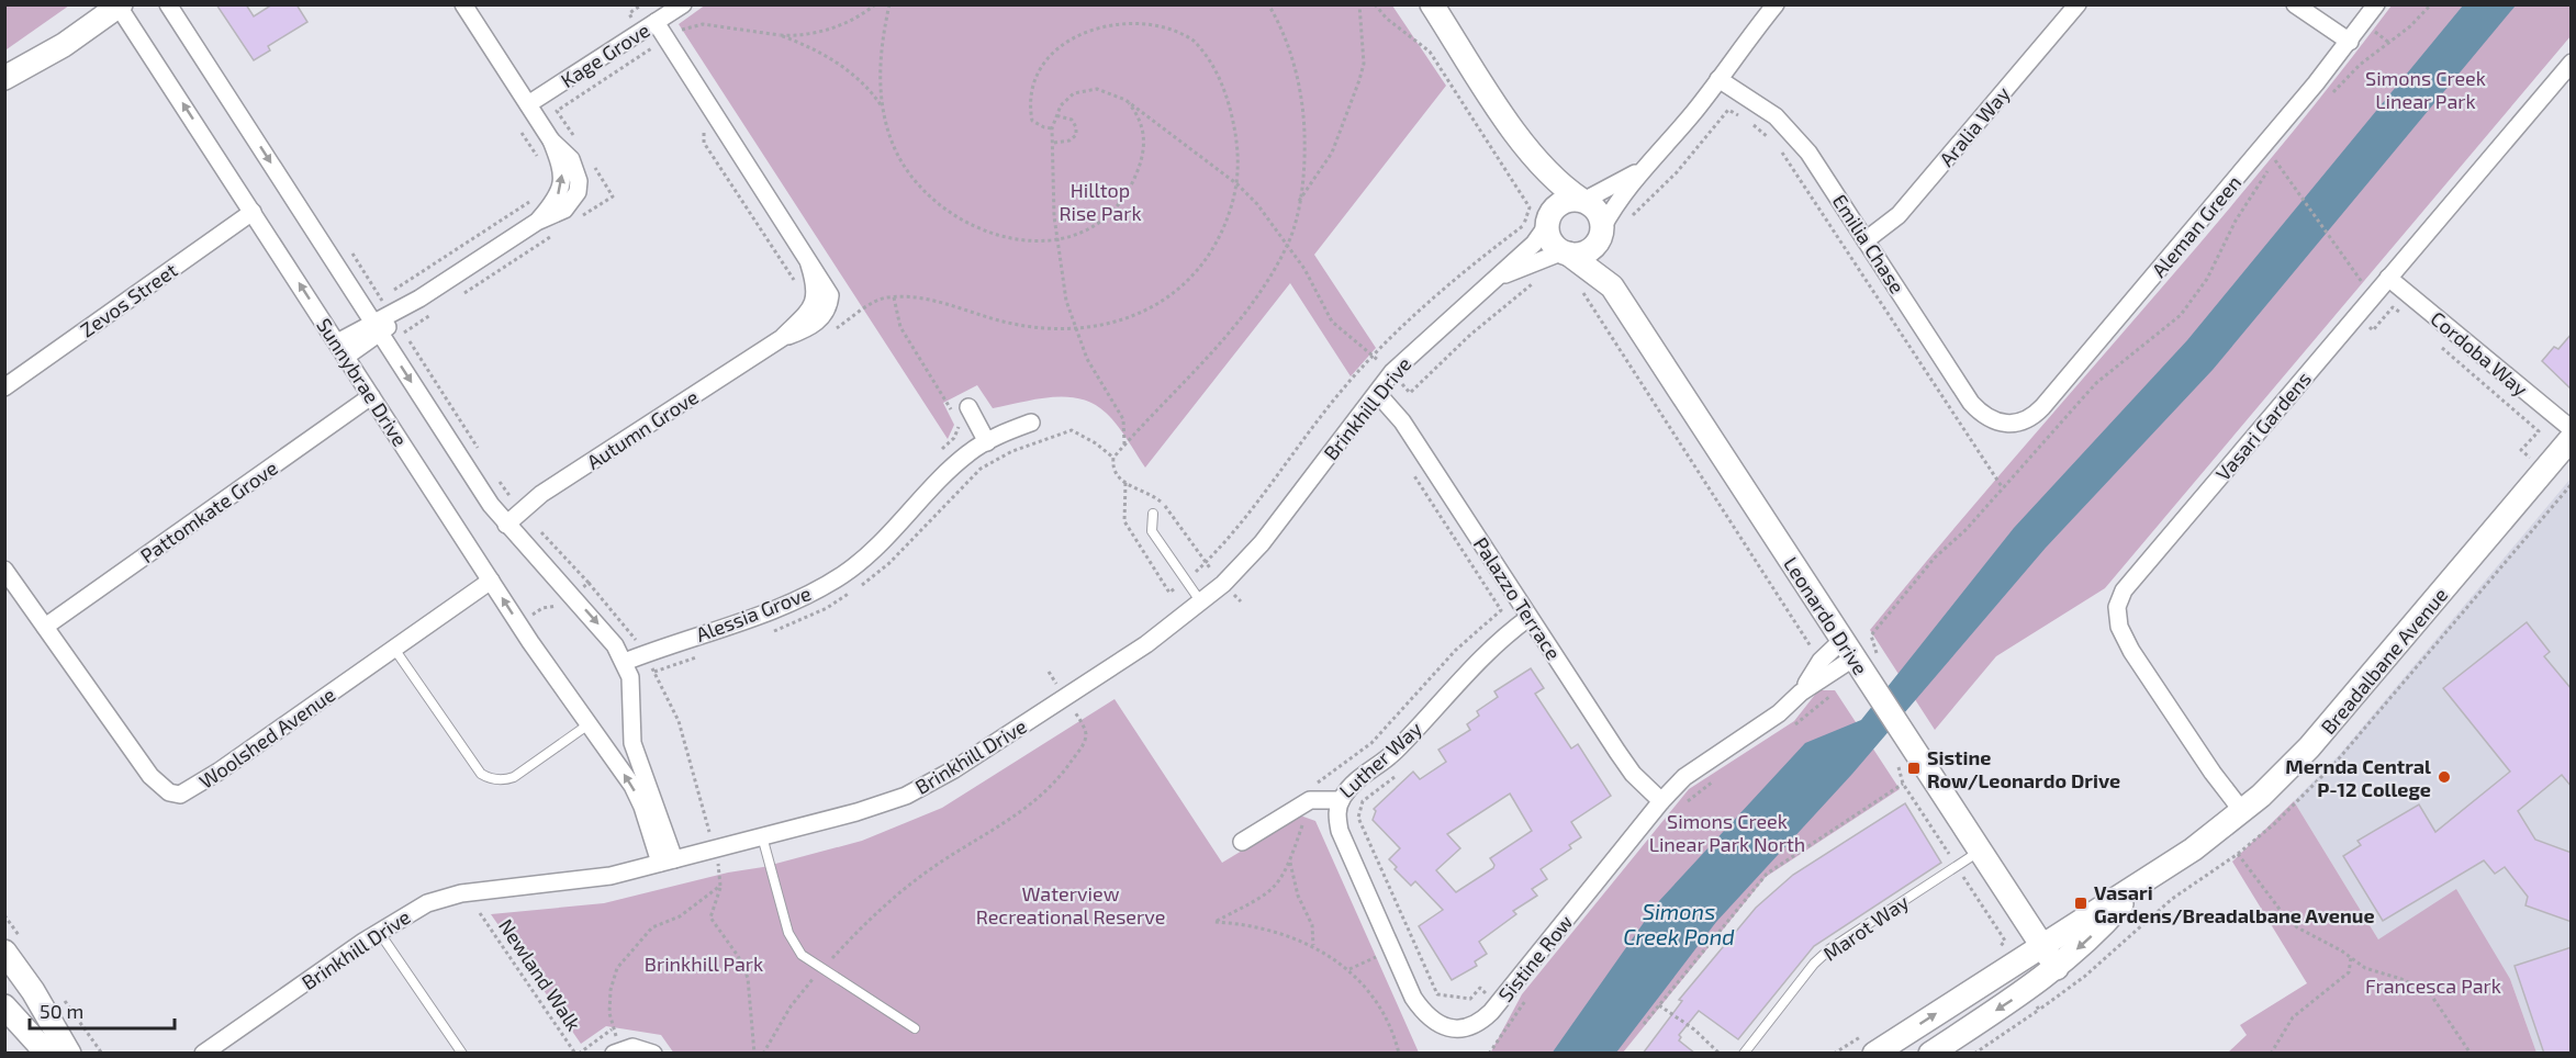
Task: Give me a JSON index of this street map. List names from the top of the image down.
{
  "streets": {
    "street": [
      "Kage Grove",
      "Aralia Way",
      "Aleman Green",
      "Emilia Chase",
      "Zevos Street",
      "Cordoba Way",
      "Sunnybrae Drive",
      "Brinkhill Drive",
      "Vasari Gardens",
      "Autumn Grove",
      "Pattomkate Grove",
      "Palazzo Terrace",
      "Alessia Grove",
      "Leonardo Drive",
      "Breadalbane Avenue",
      "Woolshed Avenue",
      "Luther Way",
      "Sistine Row"
    ],
    "lane": ["Marot Way"],
    "path": ["Newland Walk"]
  },
  "crossings": [
    ["Aralia Way", "Emilia Chase"],
    ["Aleman Green", "Emilia Chase"],
    ["Zevos Street", "Sunnybrae Drive"],
    ["Cordoba Way", "Vasari Gardens"],
    ["Sunnybrae Drive", "Brinkhill Drive"],
    ["Sunnybrae Drive", "Autumn Grove"],
    ["Sunnybrae Drive", "Pattomkate Grove"],
    ["Sunnybrae Drive", "Alessia Grove"],
    ["Sunnybrae Drive", "Woolshed Avenue"],
    ["Brinkhill Drive", "Palazzo Terrace"],
    ["Brinkhill Drive", "Leonardo Drive"],
    ["Vasari Gardens", "Breadalbane Avenue"],
    ["Pattomkate Grove", "Woolshed Avenue"],
    ["Palazzo Terrace", "Luther Way"],
    ["Palazzo Terrace", "Sistine Row"],
    ["Leonardo Drive", "Breadalbane Avenue"],
    ["Leonardo Drive", "Marot Way"],
    ["Leonardo Drive", "Sistine Row"],
    ["Luther Way", "Sistine Row"]
  ],
  "water": ["Simons Creek Pond"],
  "parks": [
    "Simons Creek Linear Park",
    "Hilltop Rise Park",
    "Simons Creek Linear Park North",
    "Waterview Recreational Reserve",
    "Brinkhill Park",
    "Francesca Park"
  ],
  "places": {
    "transit": ["Sistine Row/Leonardo Drive", "Vasari Gardens/Breadalbane Avenue"],
    "other": ["Mernda Central P-12 College"]
  },
  "scale_bar": "50 m"
}
